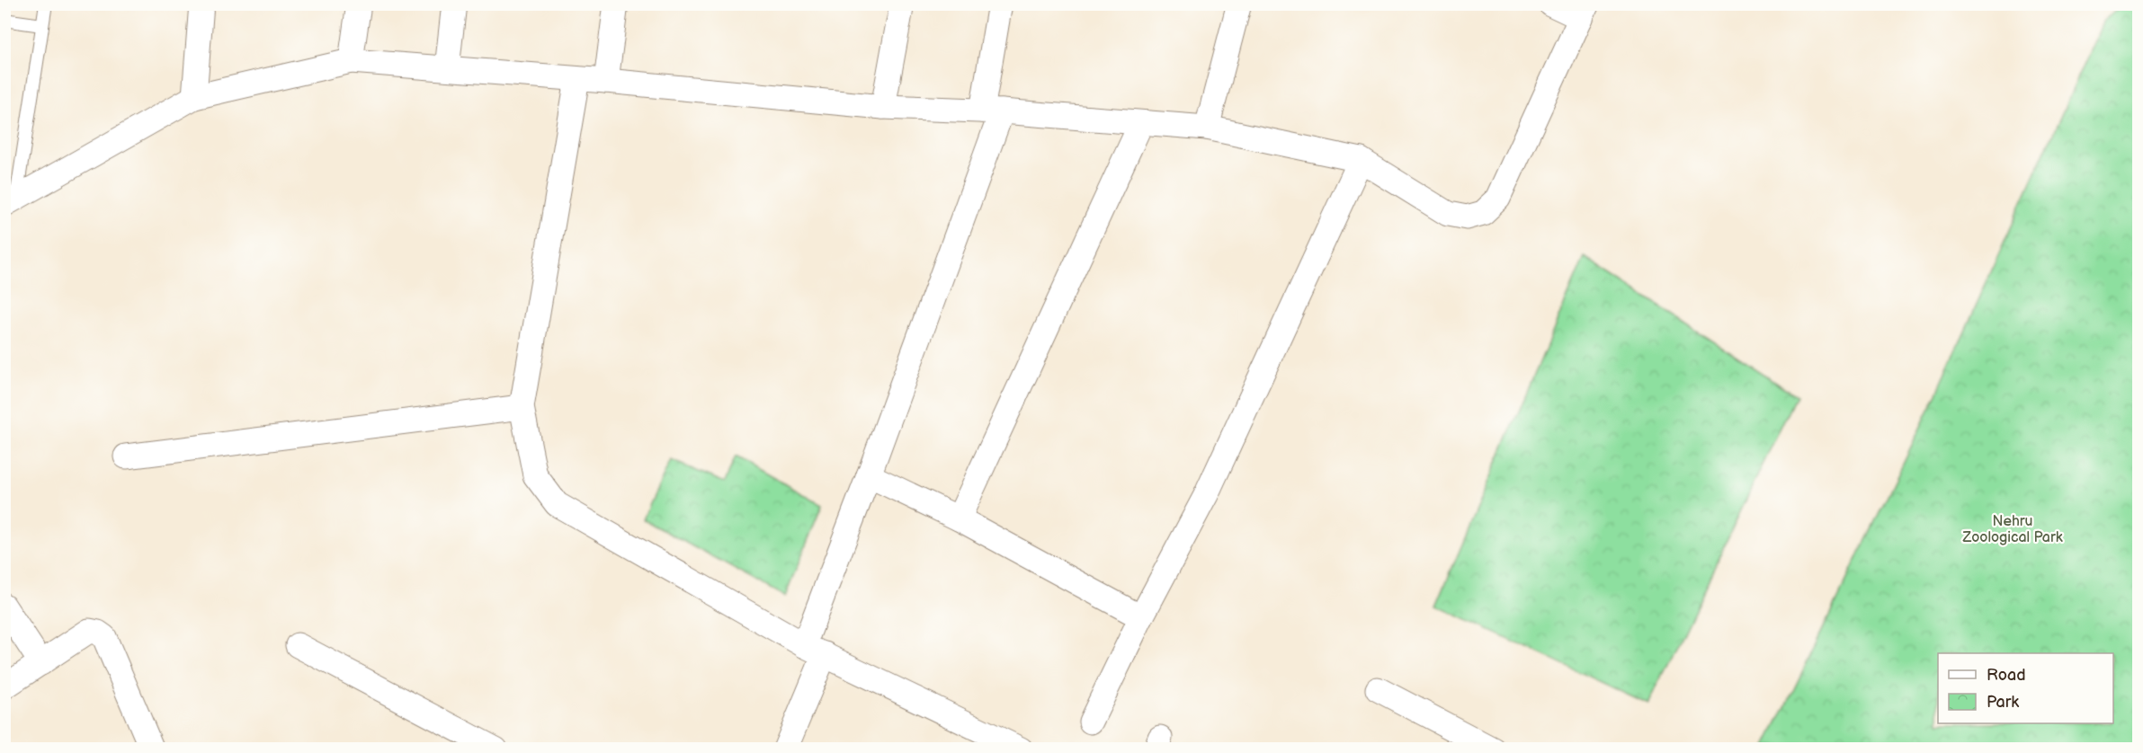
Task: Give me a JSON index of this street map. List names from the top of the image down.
{
  "parks": ["Nehru Zoological Park"],
  "legend": ["Road", "Park"]
}
